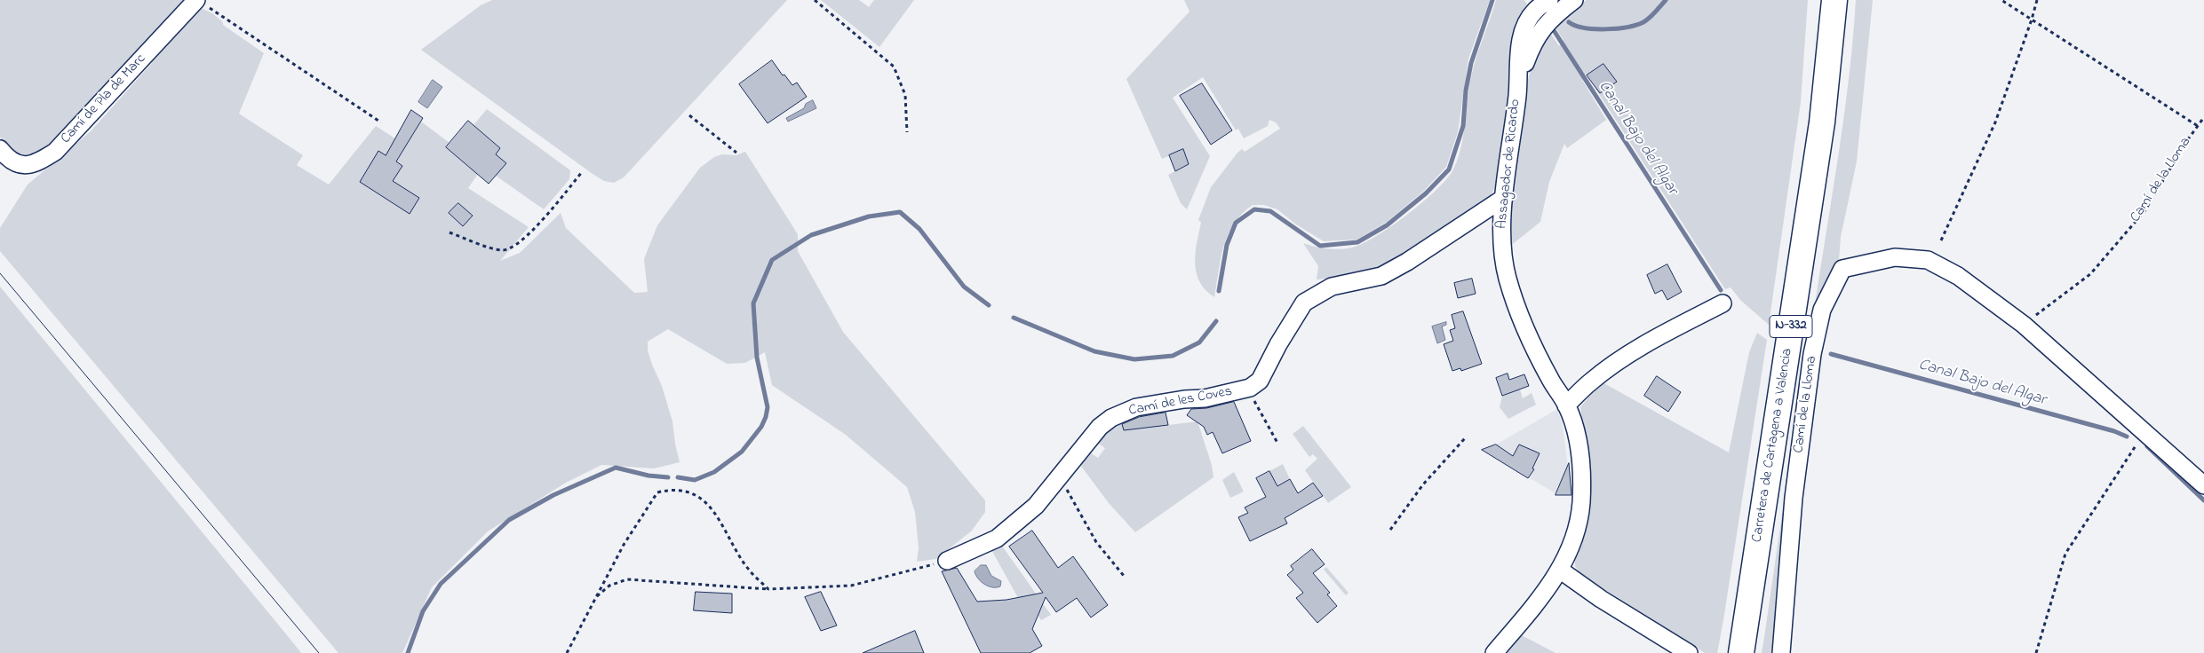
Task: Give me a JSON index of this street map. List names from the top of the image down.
{
  "streets": {
    "highway": ["N-332", "Carretera de Cartagena a Valencia"],
    "street": [
      "Camí de Pla de Marc",
      "Assagador de Ricardo",
      "Camí de la Lloma",
      "Camí de les Coves"
    ]
  },
  "crossings": [
    ["Assagador de Ricardo", "Camí de les Coves"]
  ],
  "water": ["Canal Bajo del Algar"]
}
